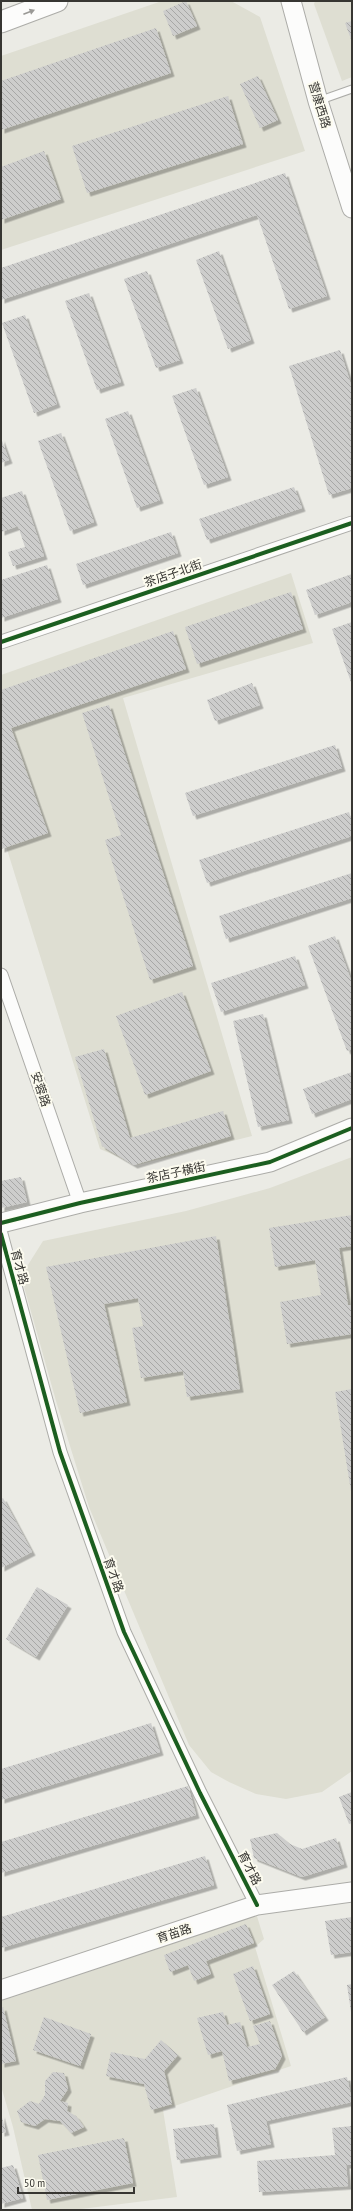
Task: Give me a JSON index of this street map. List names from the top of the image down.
{
  "streets": {
    "street": [
      "营康西路",
      "茶店子北街",
      "安蓉路",
      "茶店子横街",
      "育才路",
      "育苗路"
    ]
  },
  "crossings": [
    ["安蓉路", "茶店子横街"],
    ["育才路", "育苗路"]
  ],
  "scale_bar": "50 m"
}
